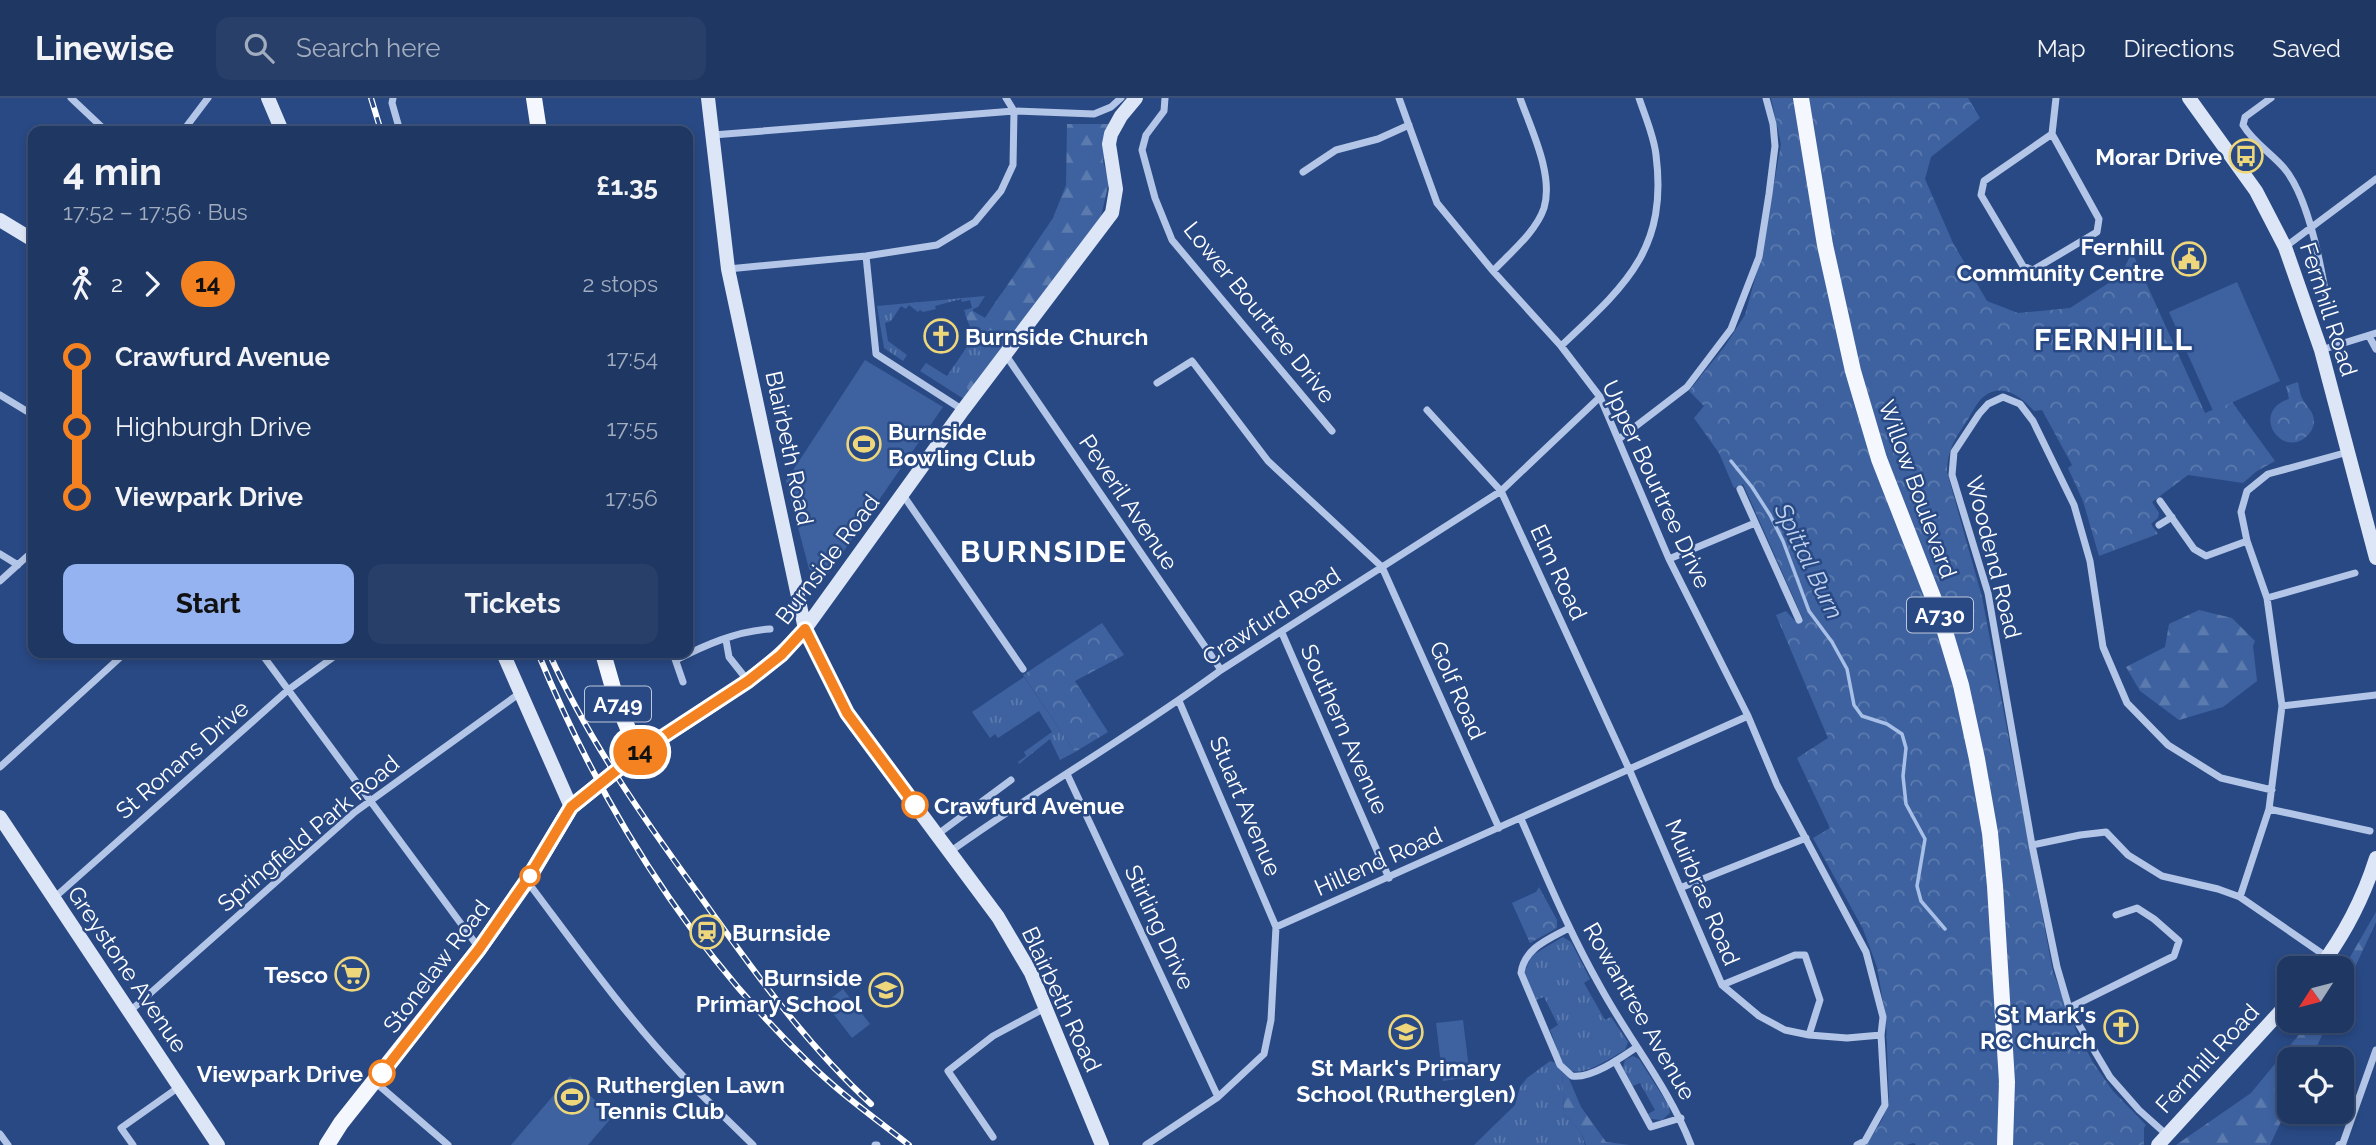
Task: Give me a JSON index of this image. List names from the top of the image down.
{
  "streets": {
    "main road": [
      "Willow Boulevard",
      "A730",
      "A749",
      "Stonelaw Road"
    ],
    "street": [
      "Fernhill Road",
      "Lower Bourtree Drive",
      "Blairbeth Road",
      "Upper Bourtree Drive",
      "Peveril Avenue",
      "Woodend Road",
      "Burnside Road",
      "Elm Road",
      "Crawfurd Road",
      "Golf Road",
      "Southern Avenue",
      "St Ronans Drive",
      "Stuart Avenue",
      "Springfield Park Road",
      "Hillend Road",
      "Muirbrae Road",
      "Stirling Drive",
      "Greystone Avenue",
      "Rowantree Avenue"
    ]
  },
  "crossings": [
    ["Fernhill Road", "Woodend Road"],
    ["Blairbeth Road", "Burnside Road"],
    ["Blairbeth Road", "Crawfurd Road"],
    ["Upper Bourtree Drive", "Crawfurd Road"],
    ["Upper Bourtree Drive", "Hillend Road"],
    ["Upper Bourtree Drive", "Muirbrae Road"],
    ["Peveril Avenue", "Burnside Road"],
    ["Peveril Avenue", "Crawfurd Road"],
    ["Burnside Road", "A749"],
    ["Elm Road", "Crawfurd Road"],
    ["Elm Road", "Hillend Road"],
    ["Elm Road", "Muirbrae Road"],
    ["Crawfurd Road", "Golf Road"],
    ["Crawfurd Road", "Southern Avenue"],
    ["Crawfurd Road", "Stuart Avenue"],
    ["Crawfurd Road", "Stirling Drive"],
    ["Golf Road", "Hillend Road"],
    ["A749", "Stonelaw Road"],
    ["Southern Avenue", "Hillend Road"],
    ["St Ronans Drive", "Greystone Avenue"],
    ["Stuart Avenue", "Hillend Road"],
    ["Springfield Park Road", "Greystone Avenue"],
    ["Hillend Road", "Muirbrae Road"],
    ["Hillend Road", "Rowantree Avenue"]
  ],
  "districts": ["FERNHILL", "BURNSIDE"],
  "water": ["Spittal Burn"],
  "places": {
    "bus stop": ["Morar Drive"],
    "public building": ["Fernhill Community Centre"],
    "church": ["Burnside Church", "St Mark's RC Church"],
    "sports": ["Burnside Bowling Club", "Rutherglen Lawn Tennis Club"],
    "other": ["Crawfurd Avenue", "Viewpark Drive"],
    "station": ["Burnside"],
    "supermarket": ["Tesco"],
    "school or university": ["Burnside Primary School", "St Mark's Primary School (Rutherglen)"]
  },
  "lines": ["bus line 14"],
  "north": "bottom left",
  "page": {
    "header": "Linewise",
    "search": "Search here",
    "nav": ["Map", "Directions", "Saved"],
    "on_map": "14",
    "heading": ["4 min", "17:52 – 17:56 · Bus", "£1.35"],
    "legs": ["2", "14", "2 stops"],
    "list": [
      {
        "name": "Crawfurd Avenue",
        "value": "17:54"
      },
      {
        "name": "Highburgh Drive",
        "value": "17:55"
      },
      {
        "name": "Viewpark Drive",
        "value": "17:56"
      }
    ],
    "buttons": ["Start", "Tickets"]
  }
}
